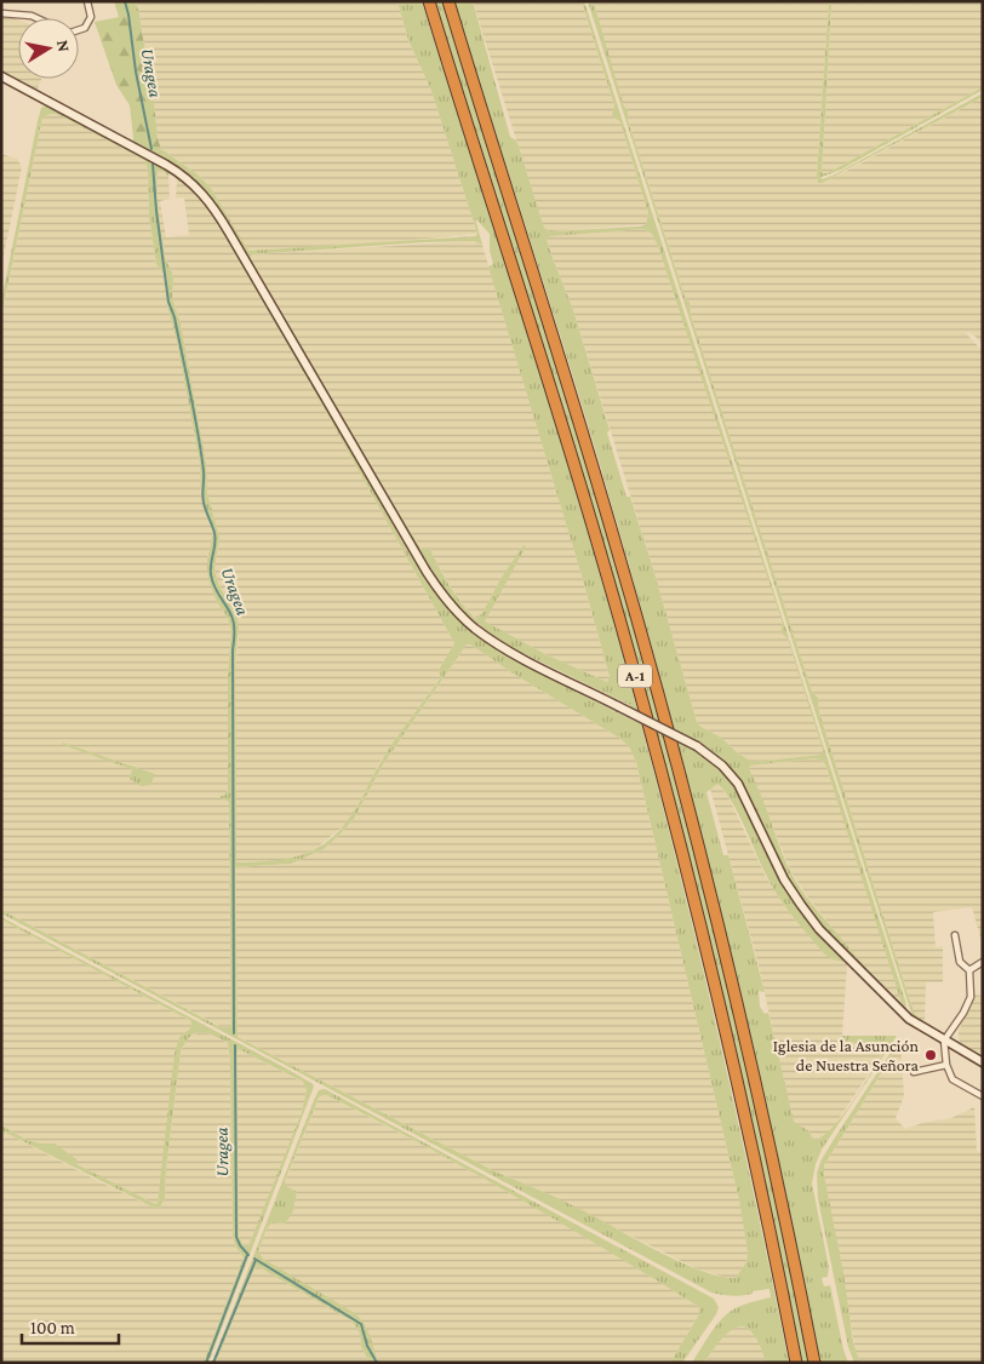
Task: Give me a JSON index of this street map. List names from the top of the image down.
{
  "streets": {
    "highway": ["A-1"]
  },
  "water": ["Uragea"],
  "places": ["Iglesia de la Asunción de Nuestra Señora"],
  "scale_bar": "100 m",
  "north": "right"
}
